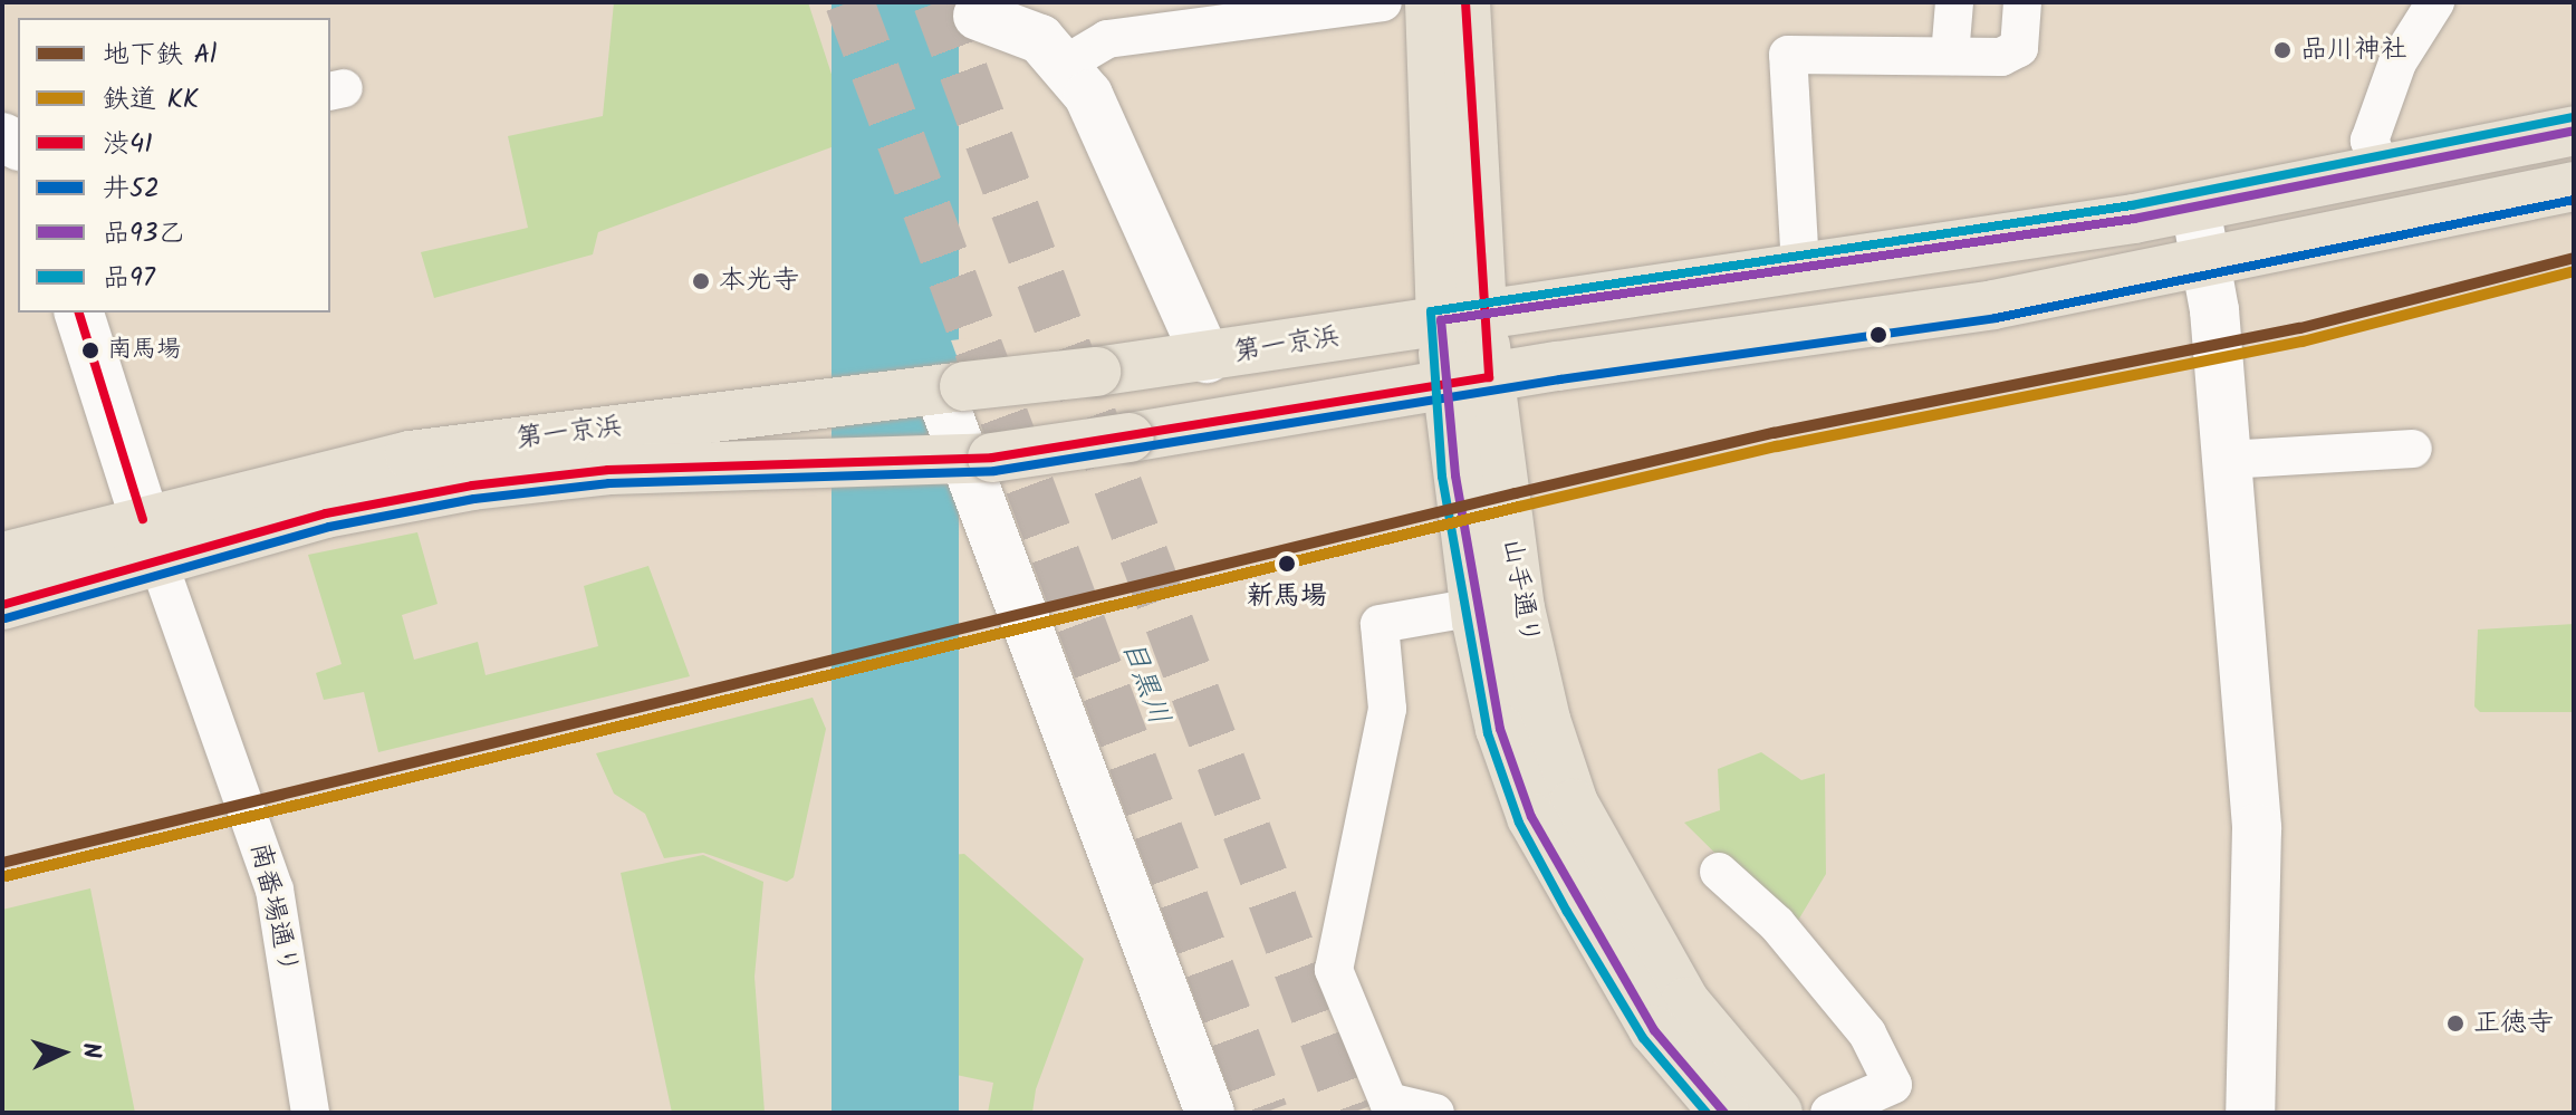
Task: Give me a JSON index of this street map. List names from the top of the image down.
{
  "streets": {
    "main road": ["第一京浜", "山手通り"],
    "street": ["南番場通り"]
  },
  "crossings": [
    ["第一京浜", "山手通り"],
    ["第一京浜", "南番場通り"]
  ],
  "water": ["目黒川"],
  "places": [
    "品川神社",
    "本光寺",
    "南馬場",
    "新馬場",
    "正徳寺"
  ],
  "lines": [
    "transit line 渋41",
    "transit line 品97",
    "transit line 品93乙",
    "transit line 井52",
    "metro line Al",
    "rail line KK"
  ],
  "legend": [
    "地下鉄 Al",
    "鉄道 KK",
    "渋41",
    "井52",
    "品93乙",
    "品97"
  ],
  "north": "right"
}
